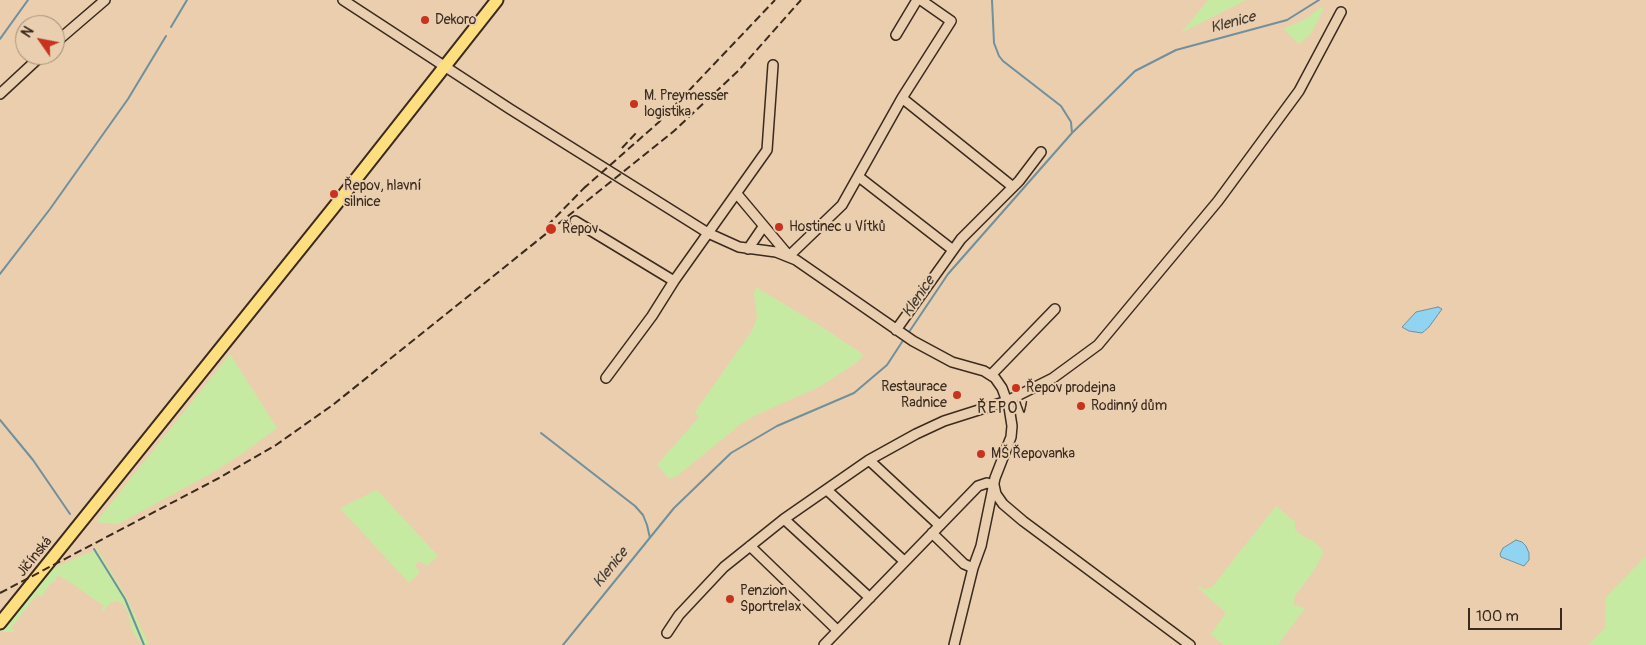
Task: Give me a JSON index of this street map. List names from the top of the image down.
{
  "streets": {
    "main road": ["Jičínská"]
  },
  "districts": ["ŘEPOV"],
  "water": ["Klenice"],
  "places": [
    "Dekoro",
    "M. Preymesser logistika",
    "Řepov, hlavní silnice",
    "Hostinec u Vítků",
    "Řepov",
    "Řepov prodejna",
    "Restaurace Radnice",
    "Rodinný dům",
    "MŠ Řepovanka",
    "Penzion Sportrelax"
  ],
  "scale_bar": "100 m",
  "north": "top left"
}
